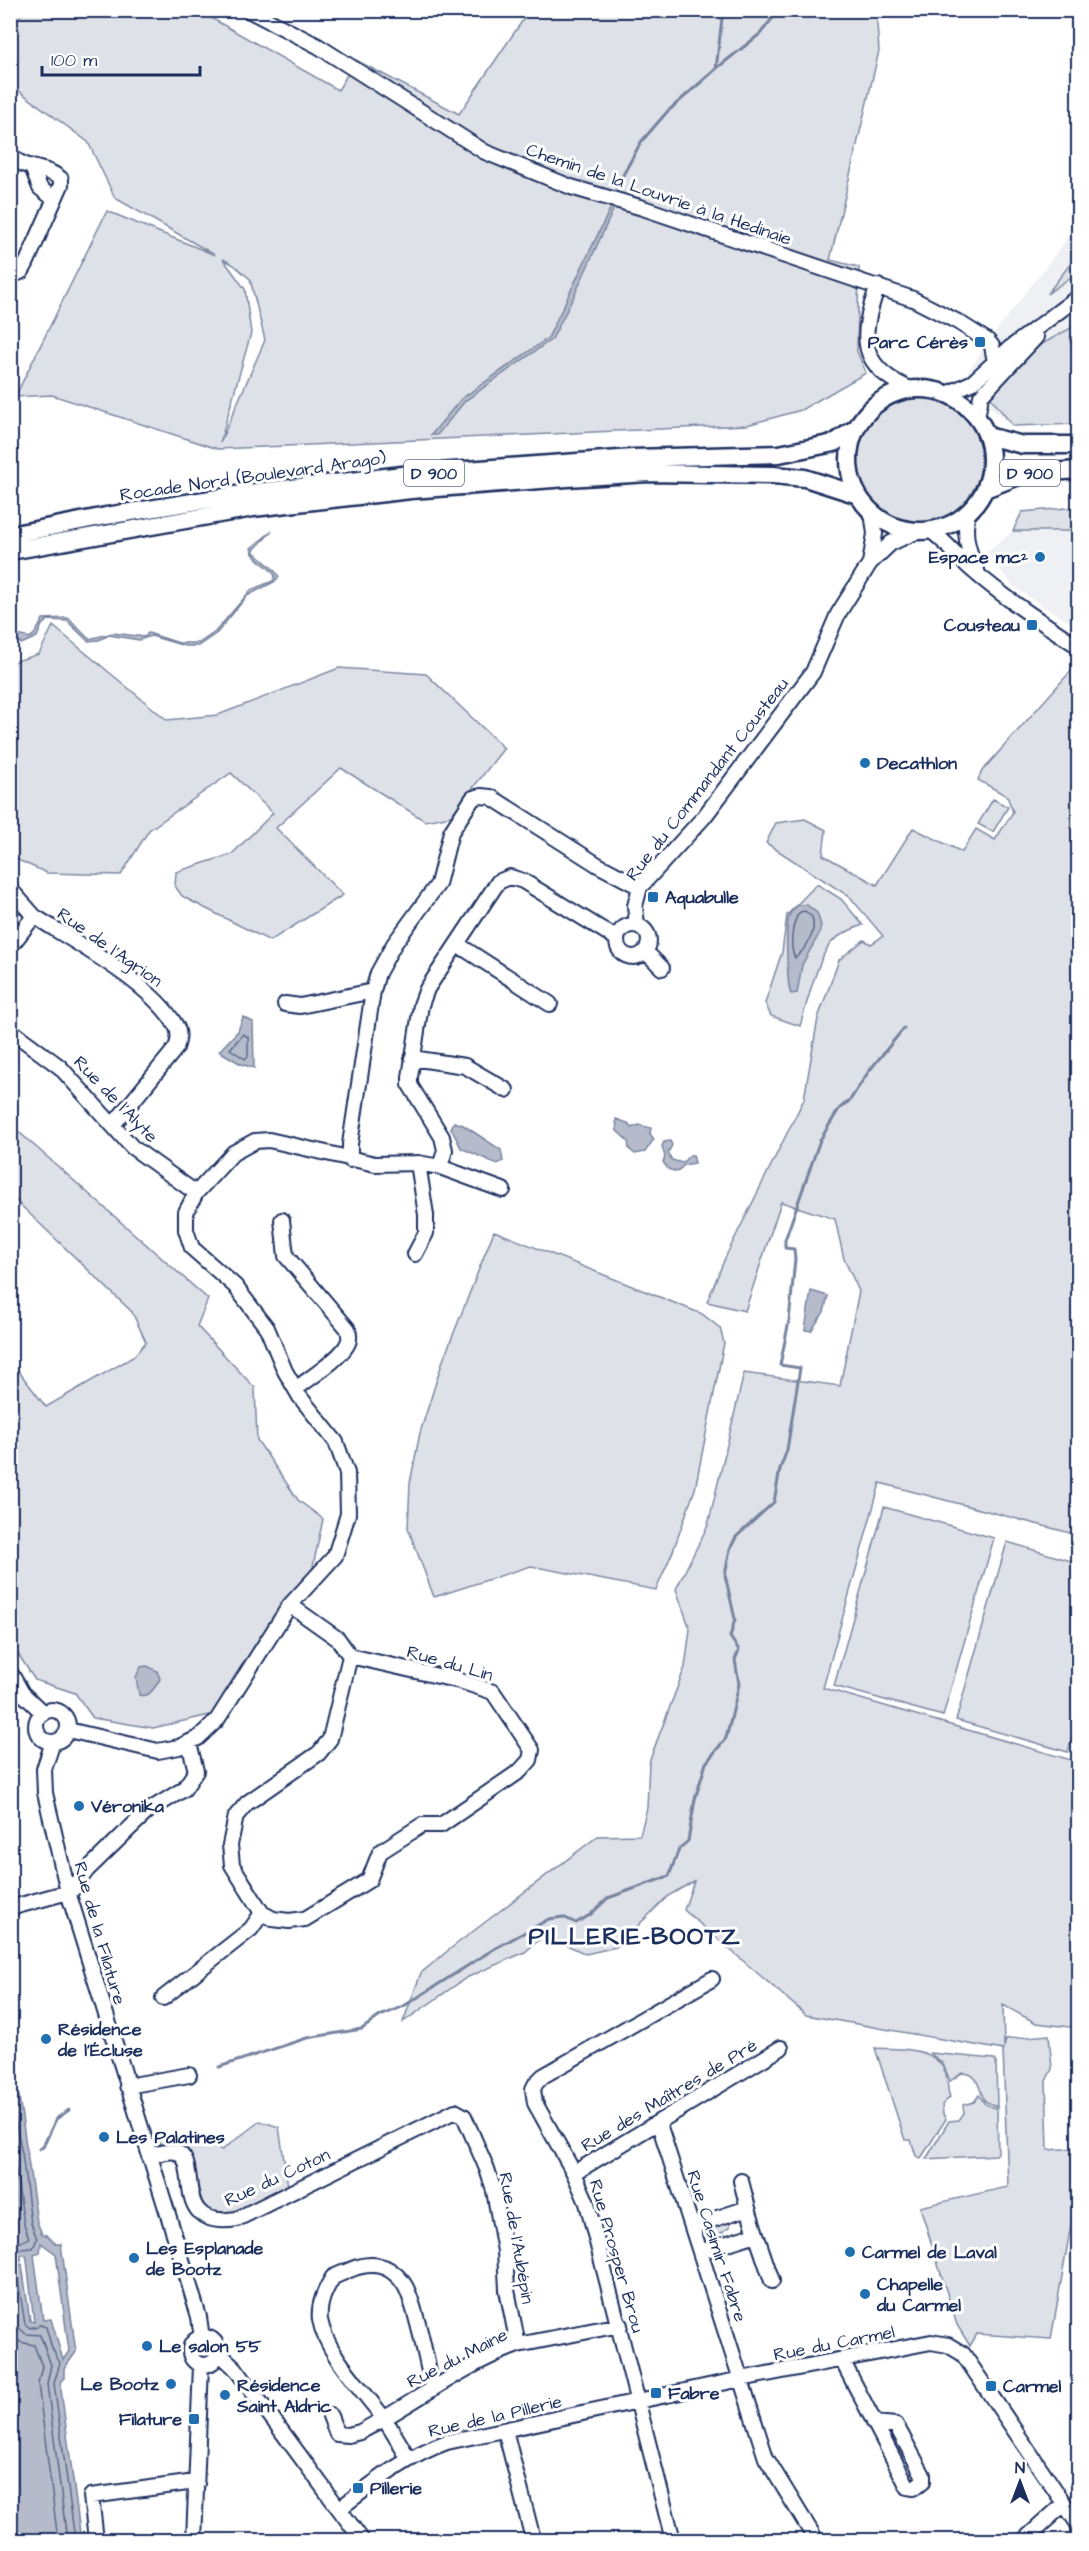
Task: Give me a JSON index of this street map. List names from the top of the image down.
{
  "streets": {
    "main road": ["D 900", "Rocade Nord (Boulevard Arago)"],
    "street": [
      "Chemin de la Louvrie à la Hedinaie",
      "Rue du Commandant Cousteau",
      "Rue de l'Agrion",
      "Rue de l'Alyte",
      "Rue du Lin",
      "Rue de la Filature",
      "Rue des Maîtres de Pré",
      "Rue du Coton",
      "Rue de l'Aubépin",
      "Rue Casimir Fabre",
      "Rue Prosper Brou",
      "Rue du Carmel",
      "Rue du Maine",
      "Rue de la Pillerie"
    ]
  },
  "crossings": [
    ["D 900", "Rocade Nord (Boulevard Arago)"],
    ["D 900", "Rue du Commandant Cousteau"],
    ["Rocade Nord (Boulevard Arago)", "Rue du Commandant Cousteau"],
    ["Rue de l'Agrion", "Rue de l'Alyte"],
    ["Rue de la Filature", "Rue du Coton"],
    ["Rue des Maîtres de Pré", "Rue Casimir Fabre"],
    ["Rue des Maîtres de Pré", "Rue Prosper Brou"],
    ["Rue du Coton", "Rue de l'Aubépin"],
    ["Rue de l'Aubépin", "Rue du Maine"],
    ["Rue Casimir Fabre", "Rue du Carmel"],
    ["Rue Prosper Brou", "Rue du Carmel"],
    ["Rue Prosper Brou", "Rue du Maine"],
    ["Rue Prosper Brou", "Rue de la Pillerie"],
    ["Rue du Carmel", "Rue de la Pillerie"]
  ],
  "districts": ["PILLERIE-BOOTZ"],
  "places": {
    "transit": [
      "Parc Cérès",
      "Cousteau",
      "Aquabulle",
      "Carmel",
      "Fabre",
      "Filature",
      "Pillerie"
    ],
    "other": [
      "Espace mc²",
      "Decathlon",
      "Véronika",
      "Résidence de l'Écluse",
      "Les Palatines",
      "Carmel de Laval",
      "Les Esplanade de Bootz",
      "Chapelle du Carmel",
      "Le salon 55",
      "Le Bootz",
      "Résidence Saint Aldric"
    ]
  },
  "scale_bar": "100 m",
  "north": "top"
}
